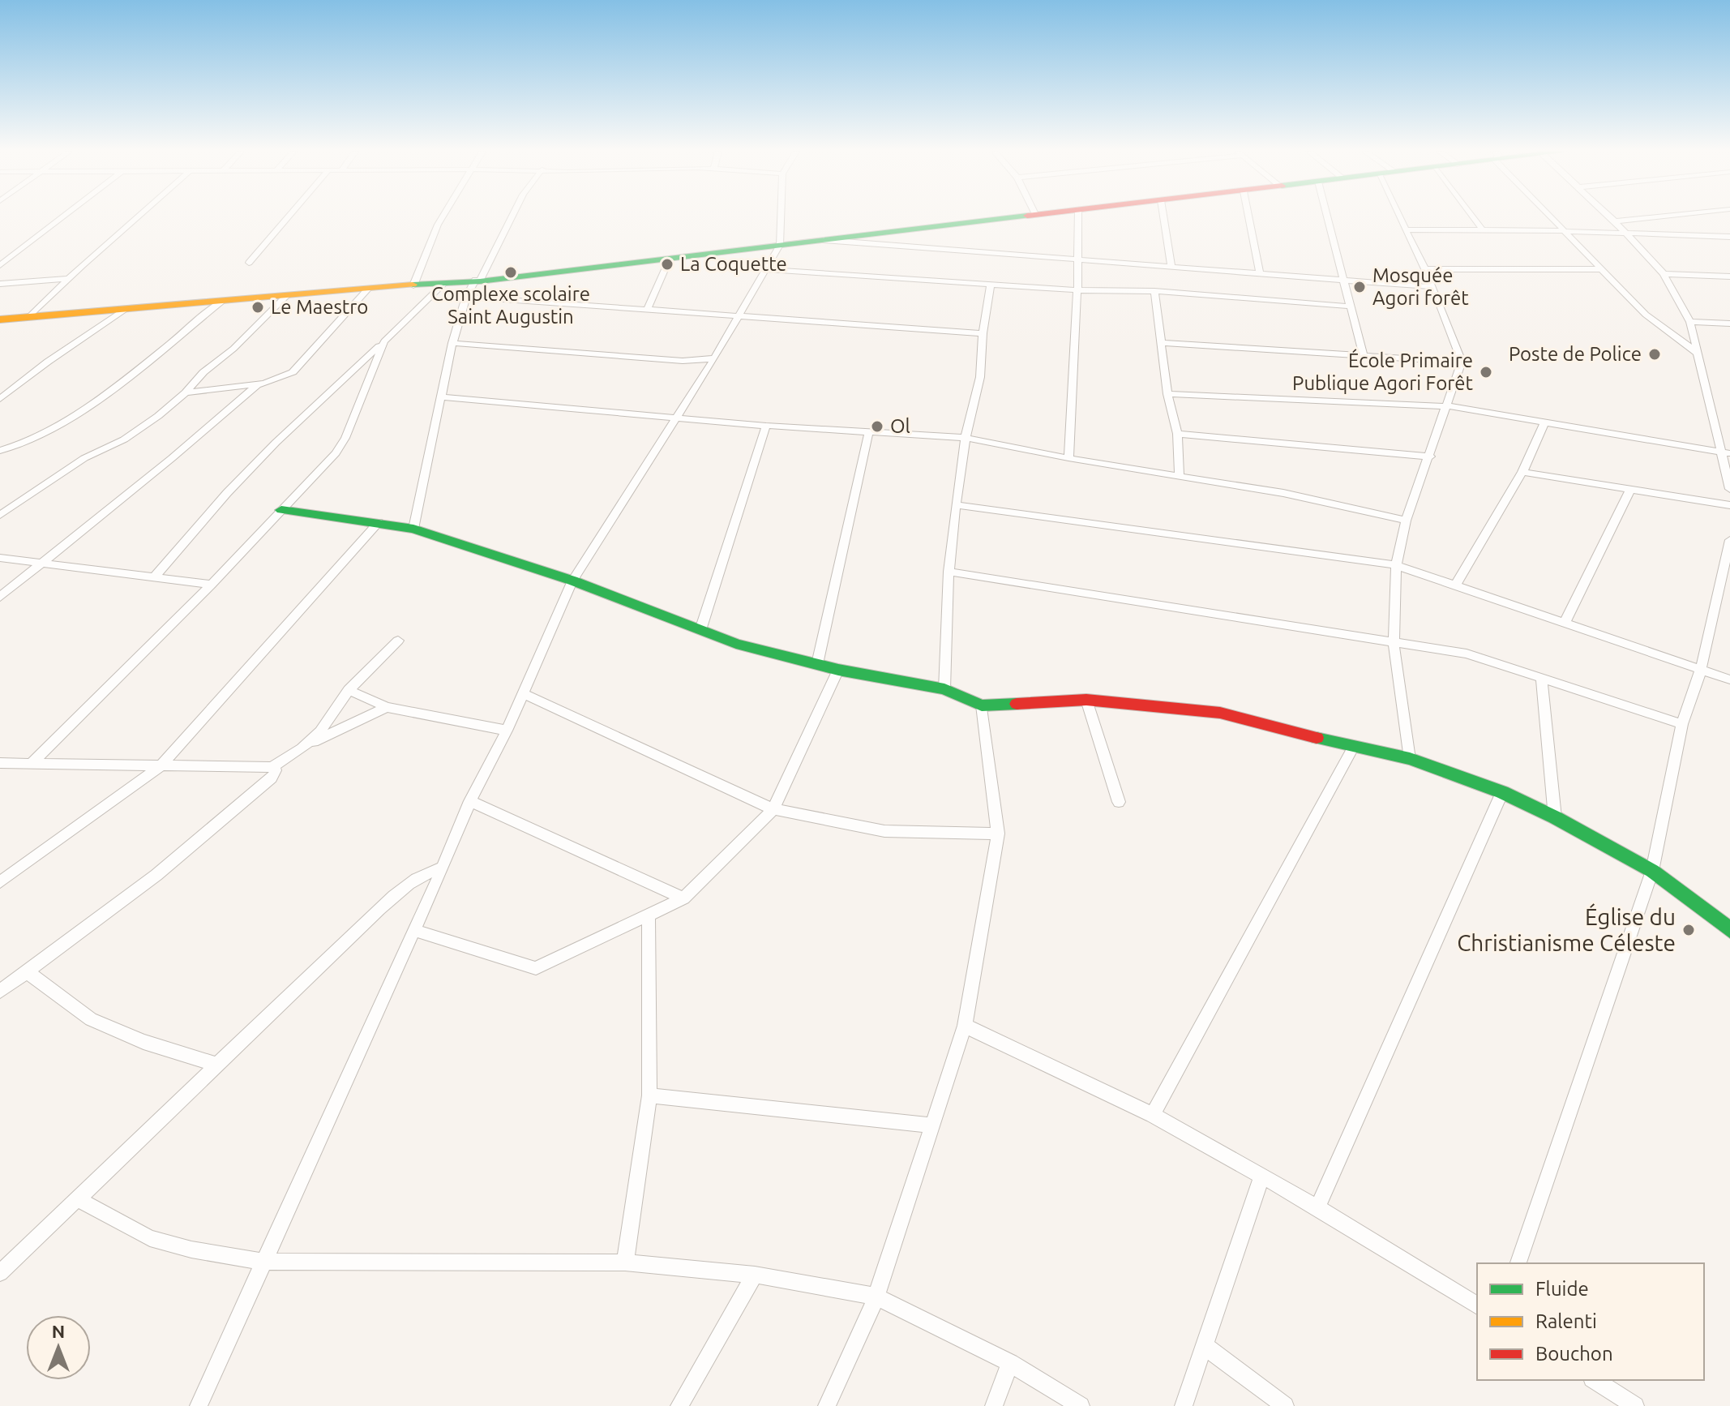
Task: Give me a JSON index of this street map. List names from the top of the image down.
{
  "places": [
    "La Coquette",
    "Complexe scolaire Saint Augustin",
    "Mosquée Agori forêt",
    "Le Maestro",
    "Poste de Police",
    "École Primaire Publique Agori Forêt",
    "Ol",
    "Église du Christianisme Céleste"
  ],
  "legend": ["Fluide", "Ralenti", "Bouchon"],
  "north": "top"
}
